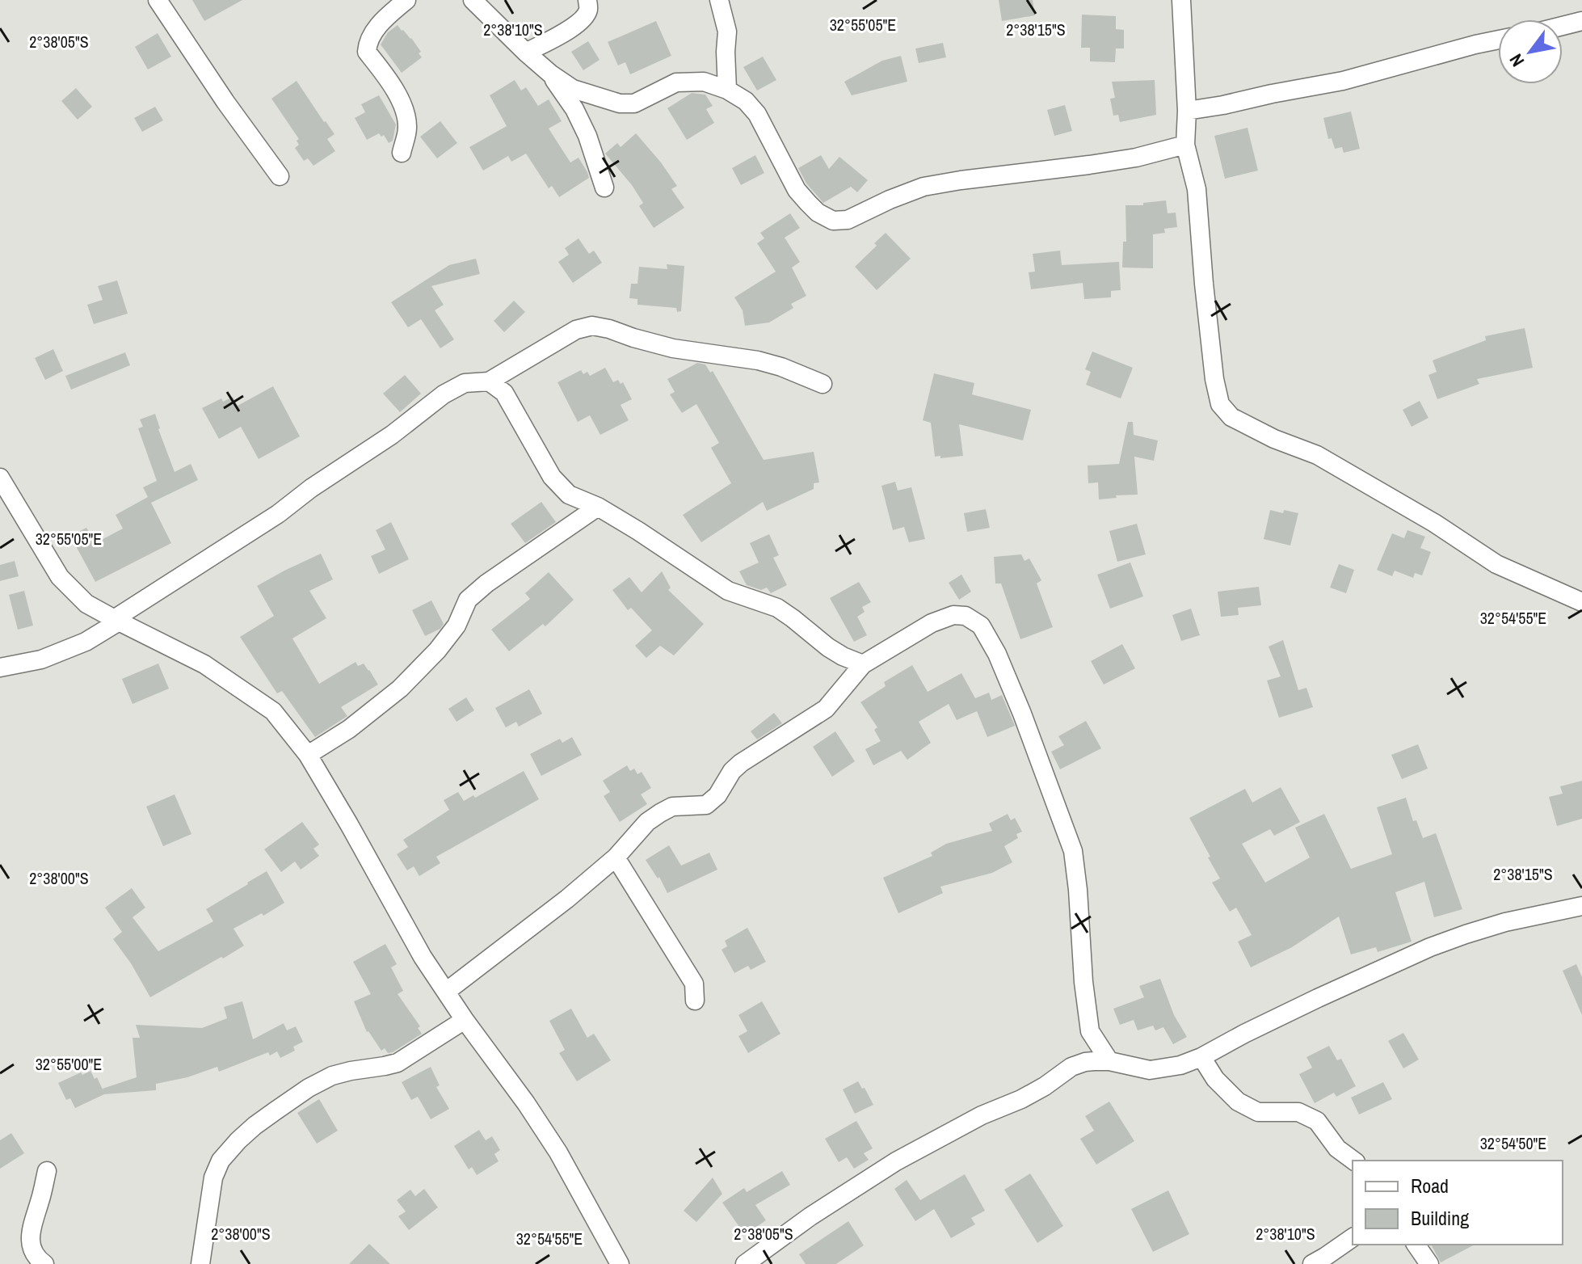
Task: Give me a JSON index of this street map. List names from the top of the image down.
{
  "legend": ["Road", "Building"],
  "north": "bottom left",
  "coordinates": [
    "32°55'05\"E",
    "2°38'10\"S",
    "2°38'15\"S",
    "2°38'05\"S",
    "32°54'55\"E",
    "2°38'00\"S",
    "32°55'00\"E",
    "32°54'50\"E"
  ]
}
